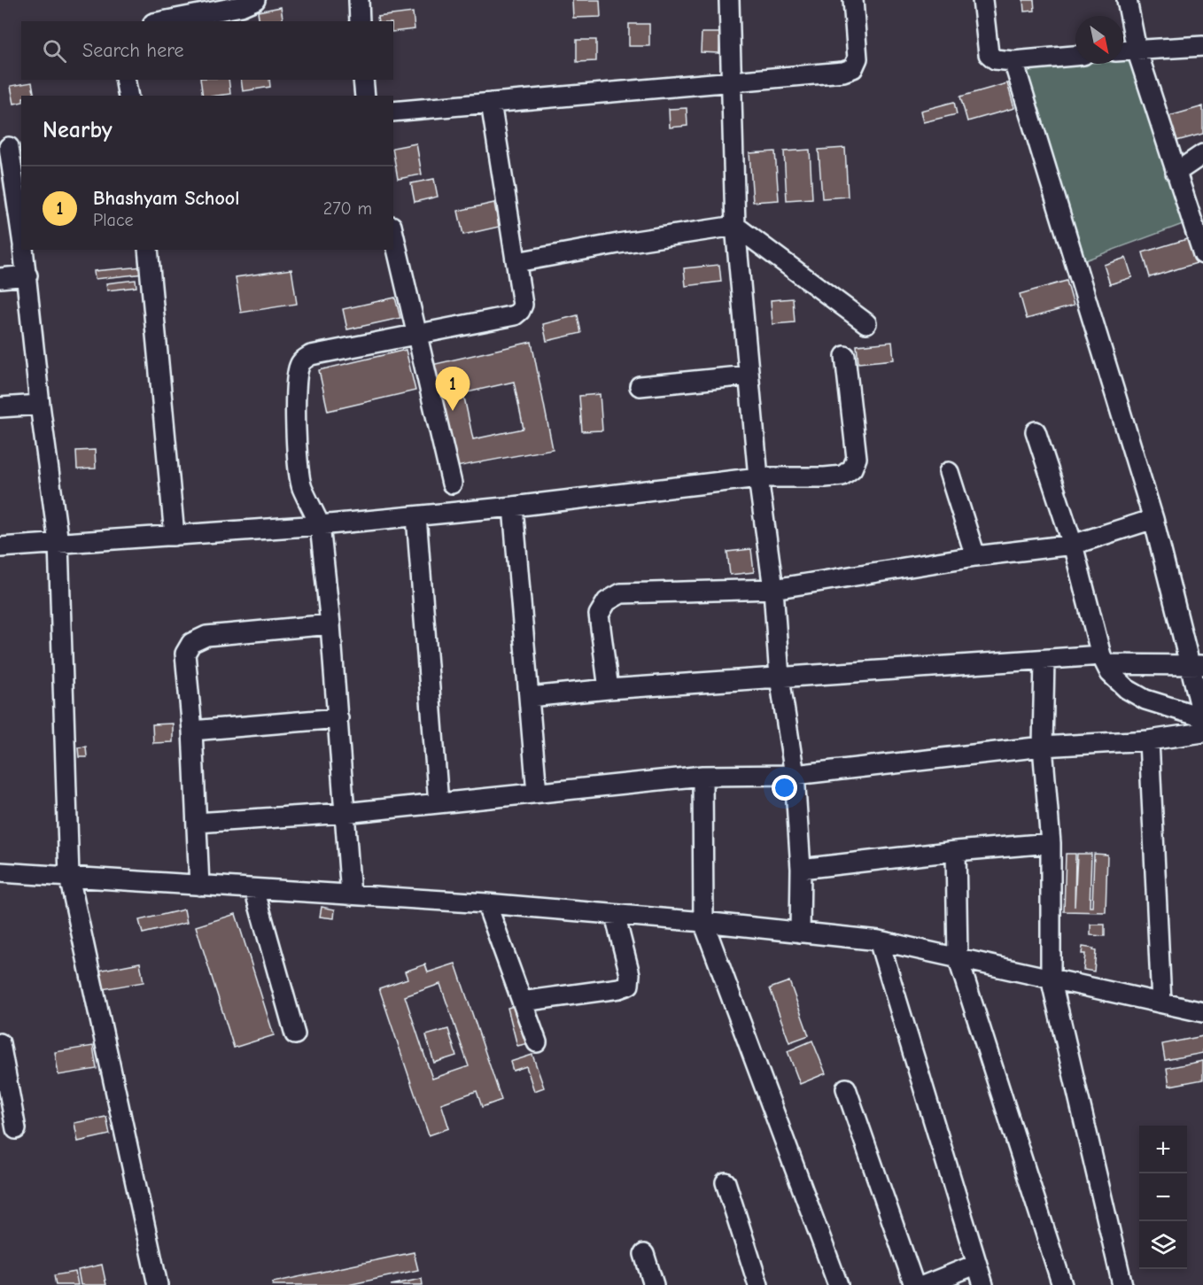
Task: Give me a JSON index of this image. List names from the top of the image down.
{
  "north": "bottom right",
  "page": {
    "search": "Search here",
    "heading": "Nearby",
    "list": [
      {
        "mark": "1",
        "name": "Bhashyam School",
        "note": "Place",
        "value": "270 m"
      }
    ],
    "pins": "1",
    "map_buttons": ["+", "−"]
  }
}
